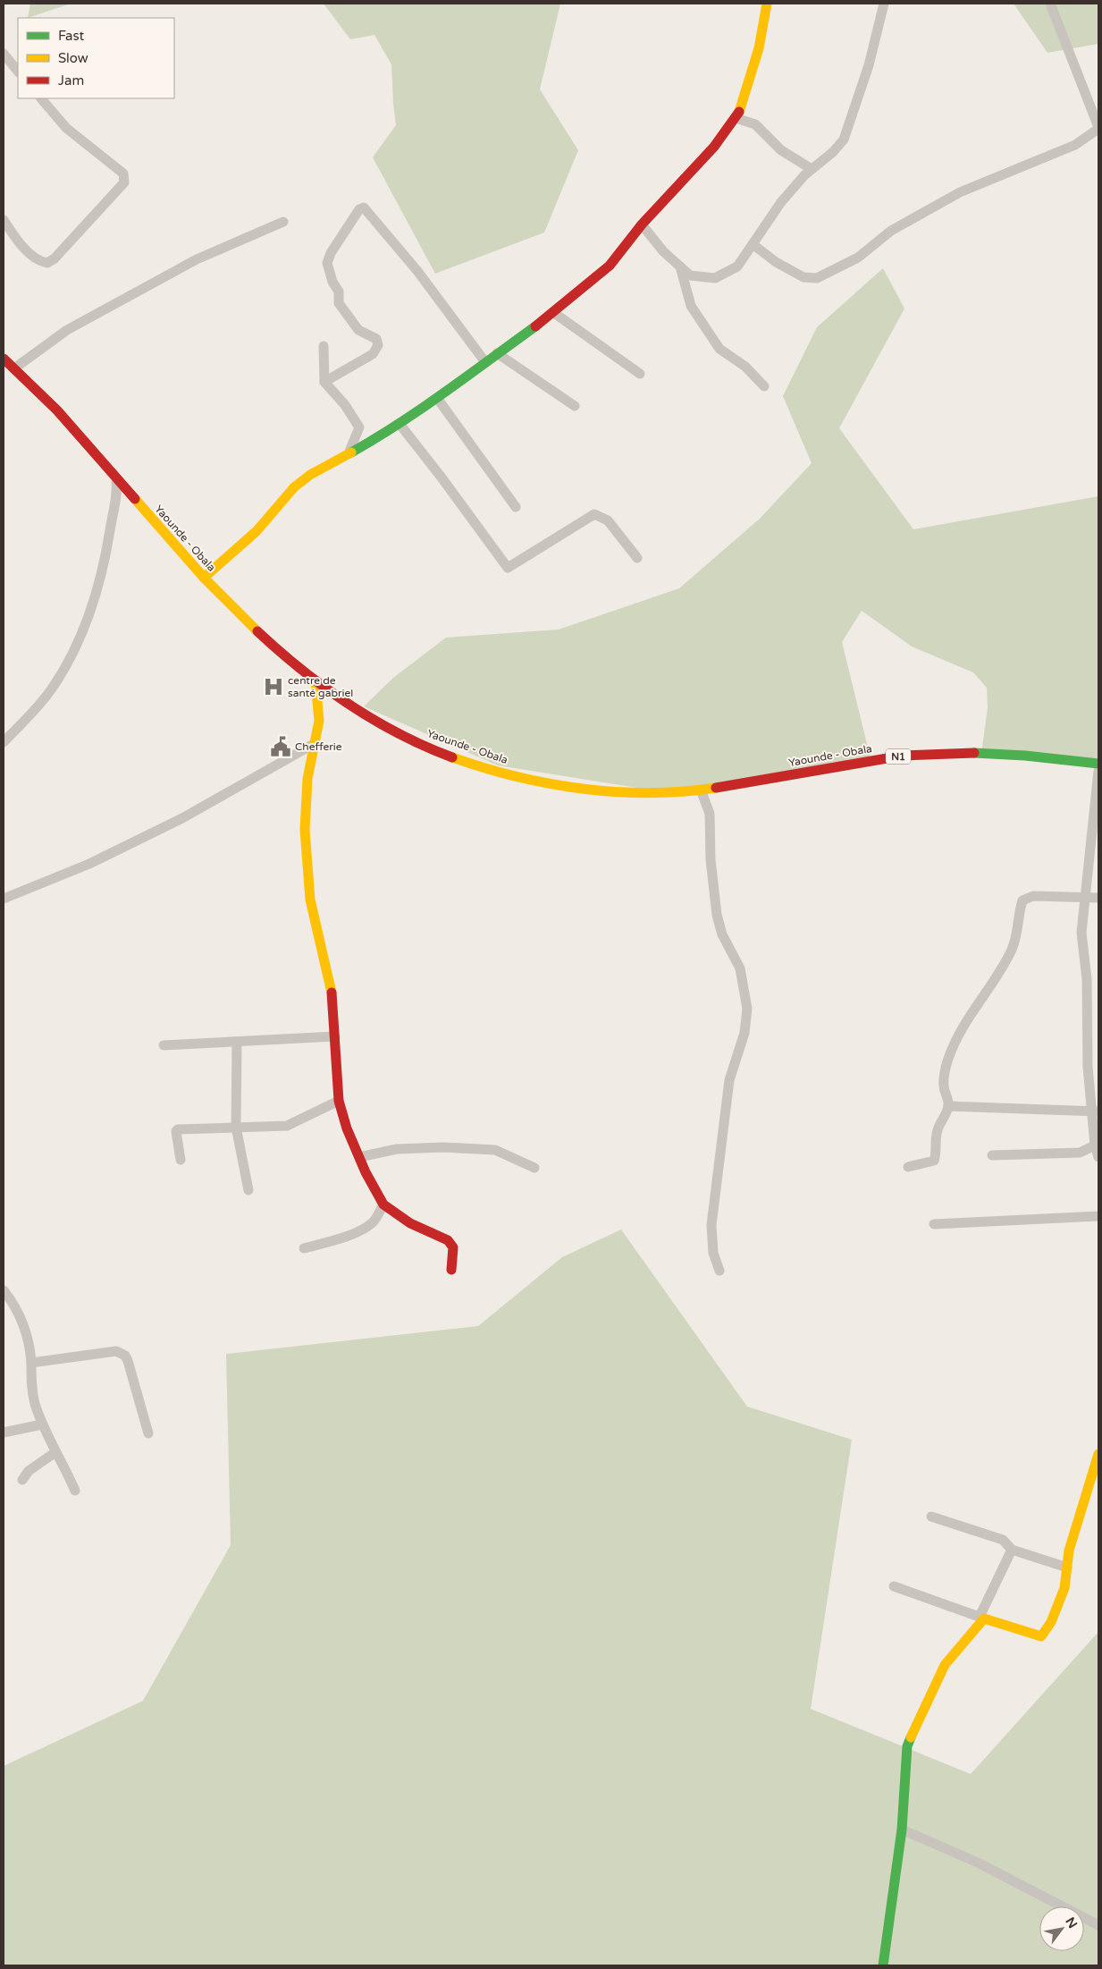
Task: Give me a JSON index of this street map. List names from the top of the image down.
{
  "streets": {
    "main road": ["Yaounde - Obala", "N1"]
  },
  "places": {
    "hospital": ["centre de santé gabriel"],
    "public building": ["Chefferie"]
  },
  "legend": ["Fast", "Slow", "Jam"],
  "north": "top right"
}
